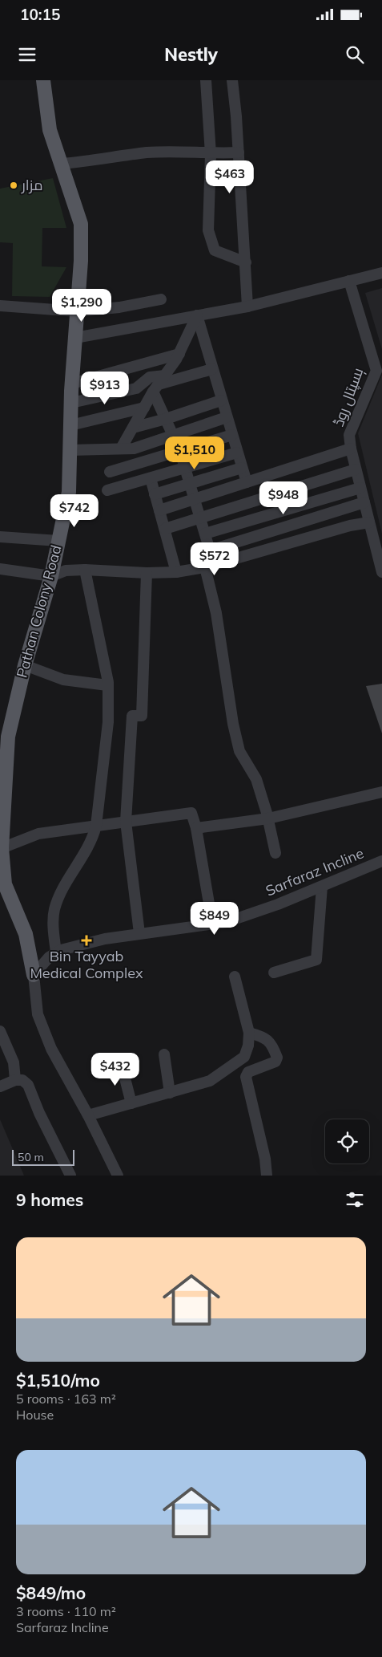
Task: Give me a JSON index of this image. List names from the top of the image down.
{
  "streets": {
    "main road": ["Pathan Colony Road"],
    "street": ["ہسپتال روڈ", "Sarfaraz Incline"]
  },
  "crossings": [
    ["Pathan Colony Road", "Sarfaraz Incline"]
  ],
  "places": {
    "other": ["مزار"],
    "health": ["Bin Tayyab Medical Complex"]
  },
  "scale_bar": "50 m",
  "page": {
    "status": "10:15",
    "header": "Nestly",
    "price": [
      "$463",
      "$1,290",
      "$913",
      "$1,510",
      "$948",
      "$742",
      "$572",
      "$849",
      "$432"
    ],
    "scale": "50 m",
    "heading": "9 homes",
    "list": [
      {
        "name": "$1,510/mo",
        "note": "5 rooms · 163 m² · House"
      },
      {
        "name": "$849/mo",
        "note": "3 rooms · 110 m² · Sarfaraz Incline"
      }
    ]
  }
}
